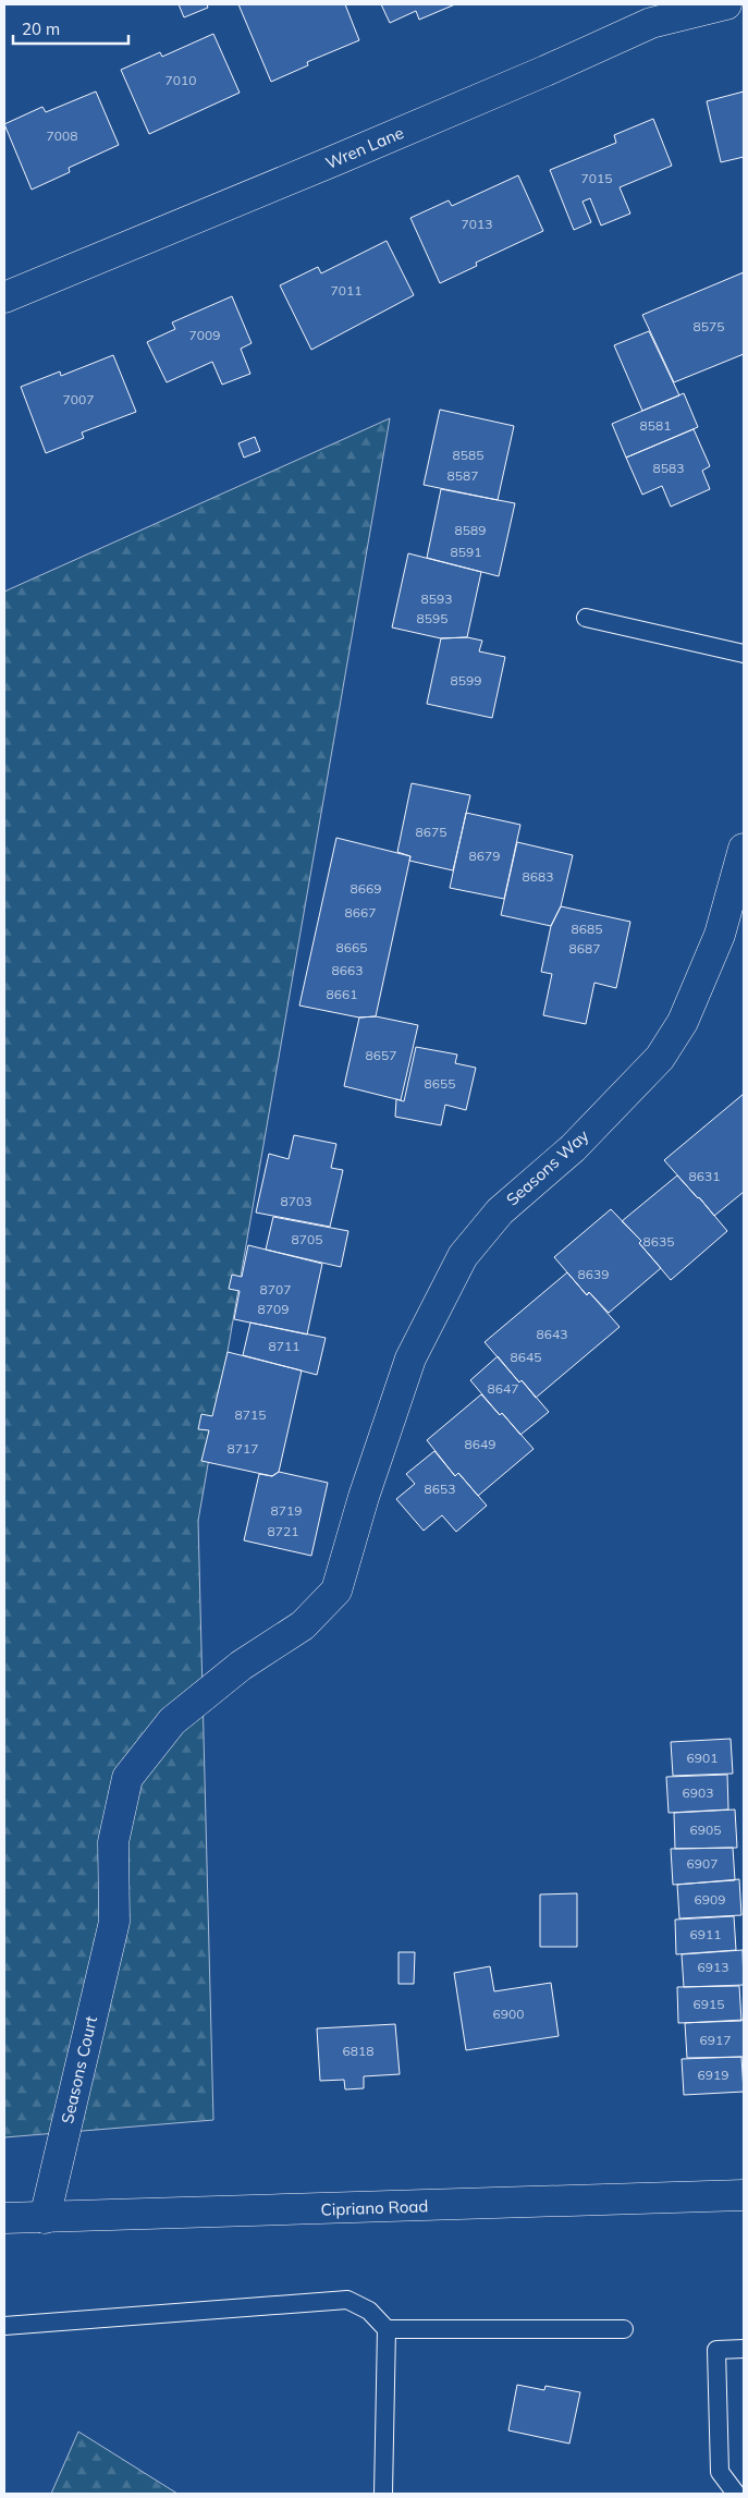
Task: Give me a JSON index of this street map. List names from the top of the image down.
{
  "streets": {
    "street": [
      "Wren Lane",
      "Seasons Way",
      "Seasons Court",
      "Cipriano Road"
    ]
  },
  "crossings": [
    ["Seasons Way", "Seasons Court"],
    ["Seasons Court", "Cipriano Road"]
  ],
  "house_numbers": [
    "7010",
    "7008",
    "7015",
    "7013",
    "7011",
    "8575",
    "7009",
    "7007",
    "8581",
    "8585",
    "8583",
    "8587",
    "8589",
    "8591",
    "8593",
    "8595",
    "8599",
    "8675",
    "8679",
    "8683",
    "8669",
    "8667",
    "8685",
    "8665",
    "8687",
    "8663",
    "8661",
    "8657",
    "8655",
    "8631",
    "8703",
    "8705",
    "8635",
    "8639",
    "8707",
    "8709",
    "8643",
    "8711",
    "8645",
    "8647",
    "8715",
    "8649",
    "8717",
    "8653",
    "8719",
    "8721",
    "6901",
    "6903",
    "6905",
    "6907",
    "6909",
    "6911",
    "6913",
    "6915",
    "6900",
    "6917",
    "6818",
    "6919"
  ],
  "scale_bar": "20 m"
}
